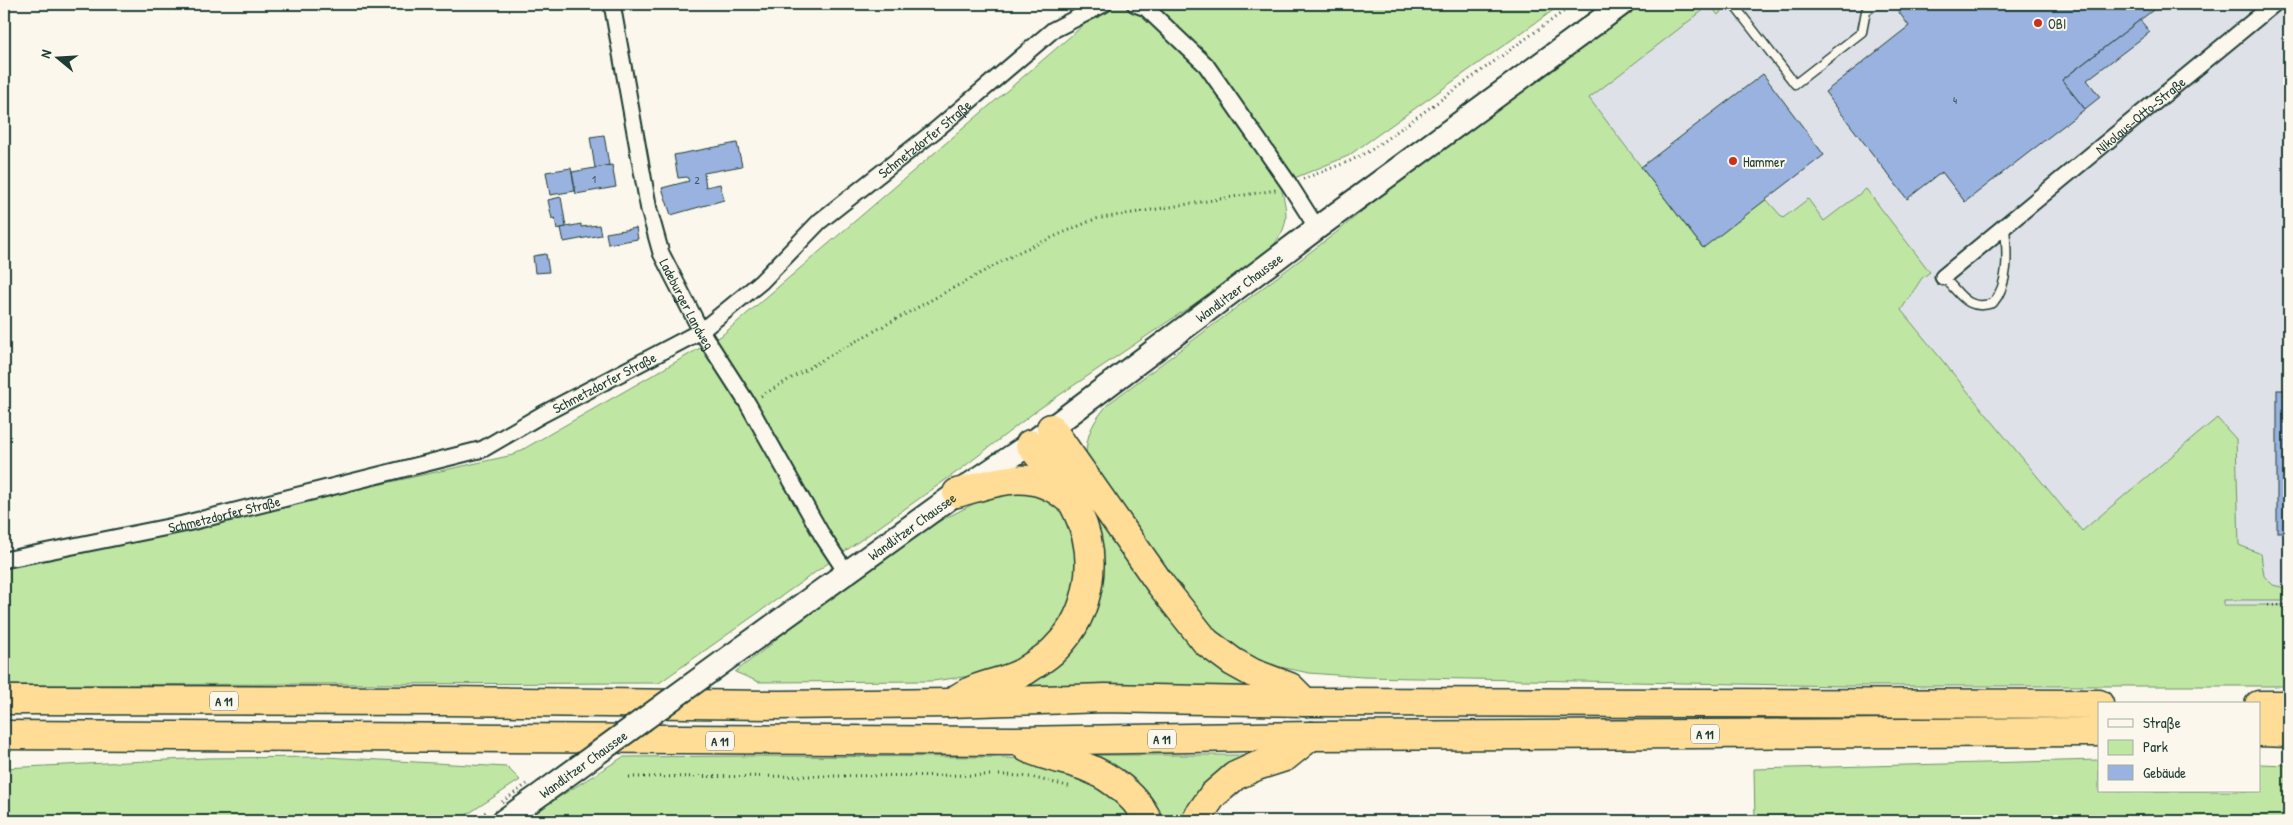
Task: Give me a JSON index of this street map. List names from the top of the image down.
{
  "streets": {
    "highway": ["A 11"],
    "main road": ["Wandlitzer Chaussee"],
    "street": ["Nikolaus-Otto-Straße", "Schmetzdorfer Straße", "Ladeburger Landweg"]
  },
  "crossings": [
    ["Schmetzdorfer Straße", "Ladeburger Landweg"],
    ["Wandlitzer Chaussee", "Ladeburger Landweg"]
  ],
  "places": ["OBI", "Hammer"],
  "house_numbers": ["4", "1", "2"],
  "legend": ["Straße", "Park", "Gebäude"],
  "north": "left"
}
